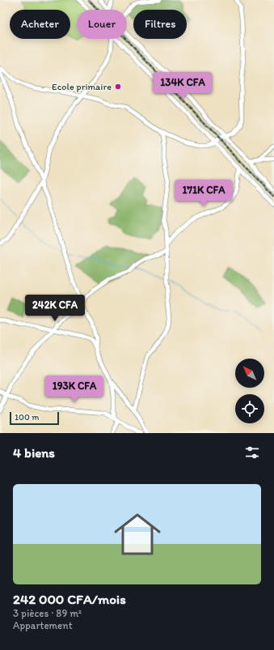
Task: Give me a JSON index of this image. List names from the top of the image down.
{
  "places": ["Ecole primaire"],
  "scale_bar": "100 m",
  "north": "top left",
  "page": {
    "chip": ["Acheter", "Louer", "Filtres"],
    "price": [
      "134K CFA",
      "171K CFA",
      "242K CFA",
      "193K CFA"
    ],
    "scale": "100 m",
    "heading": "4 biens",
    "list": [
      {
        "name": "242 000 CFA/mois",
        "note": "3 pièces · 89 m² · Appartement"
      }
    ]
  }
}
